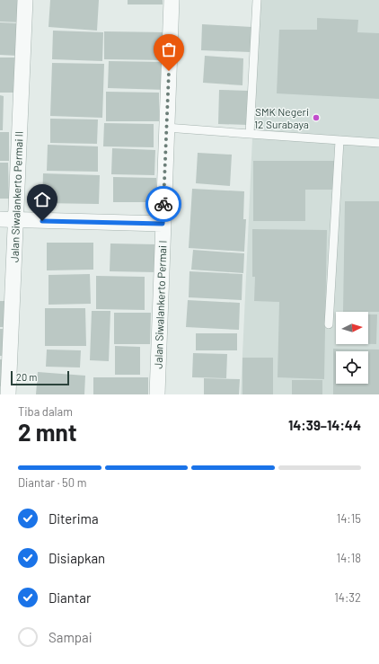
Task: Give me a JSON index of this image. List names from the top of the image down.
{
  "streets": {
    "street": ["Jalan Siwalankerto Permai II", "Jalan Siwalankerto Permai I"]
  },
  "places": ["SMK Negeri 12 Surabaya"],
  "scale_bar": "20 m",
  "north": "right",
  "page": {
    "scale": "20 m",
    "heading": ["2 mnt", "Tiba dalam", "14:39–14:44"],
    "bar": "Diantar · 50 m",
    "list": [
      ["Diterima", "14:15"],
      ["Disiapkan", "14:18"],
      ["Diantar", "14:32"],
      "Sampai"
    ]
  }
}
